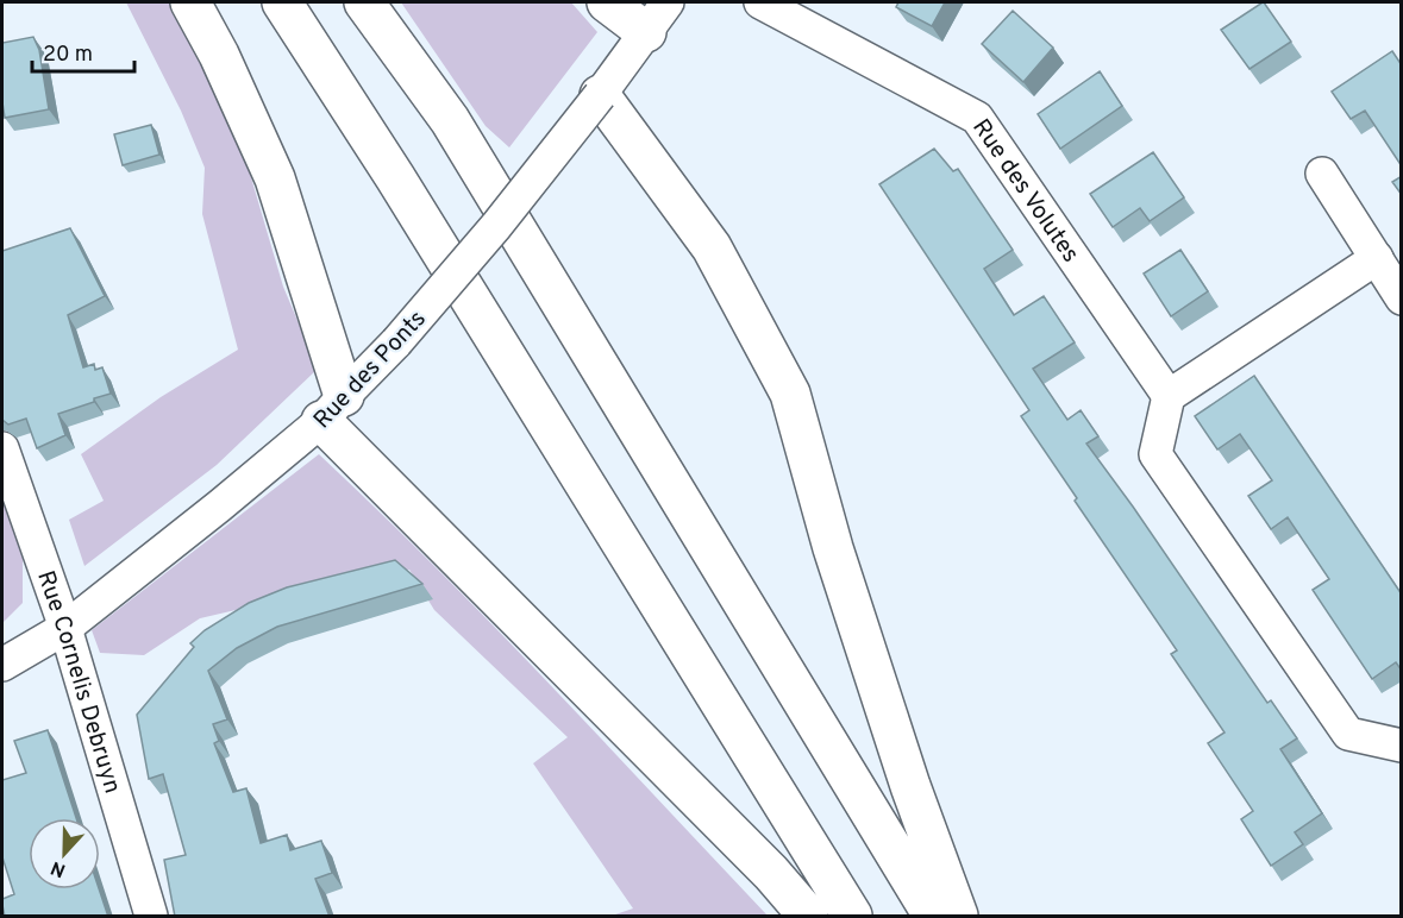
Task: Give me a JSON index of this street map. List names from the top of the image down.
{
  "streets": {
    "street": ["Rue des Volutes", "Rue des Ponts", "Rue Cornelis Debruyn"]
  },
  "crossings": [
    ["Rue des Ponts", "Rue Cornelis Debruyn"]
  ],
  "scale_bar": "20 m",
  "north": "bottom"
}
